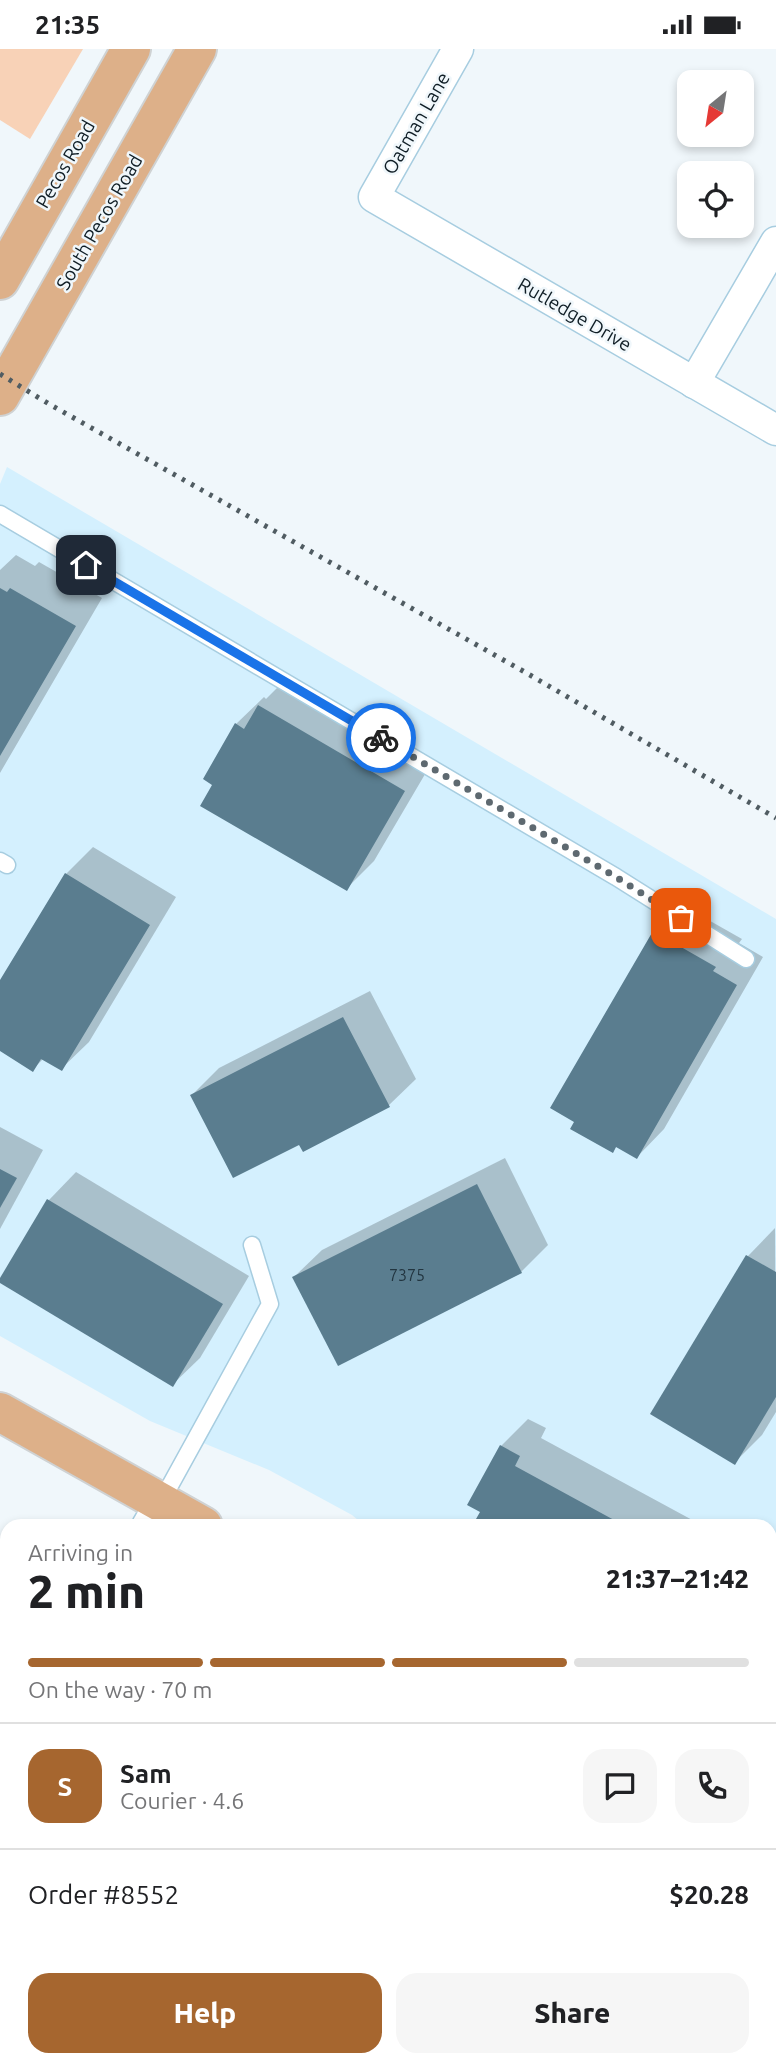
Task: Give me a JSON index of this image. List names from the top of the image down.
{
  "streets": {
    "main road": ["Pecos Road", "South Pecos Road"],
    "street": ["Oatman Lane", "Rutledge Drive"]
  },
  "crossings": [
    ["Oatman Lane", "Rutledge Drive"]
  ],
  "house_numbers": ["7375"],
  "north": "bottom left",
  "page": {
    "status": "21:35",
    "heading": ["2 min", "Arriving in", "21:37–21:42"],
    "panel": [
      "Sam",
      "Courier · 4.6",
      "Order #8552",
      "$20.28"
    ],
    "bar": "On the way · 70 m",
    "round": "S",
    "buttons": ["Help", "Share"]
  }
}
